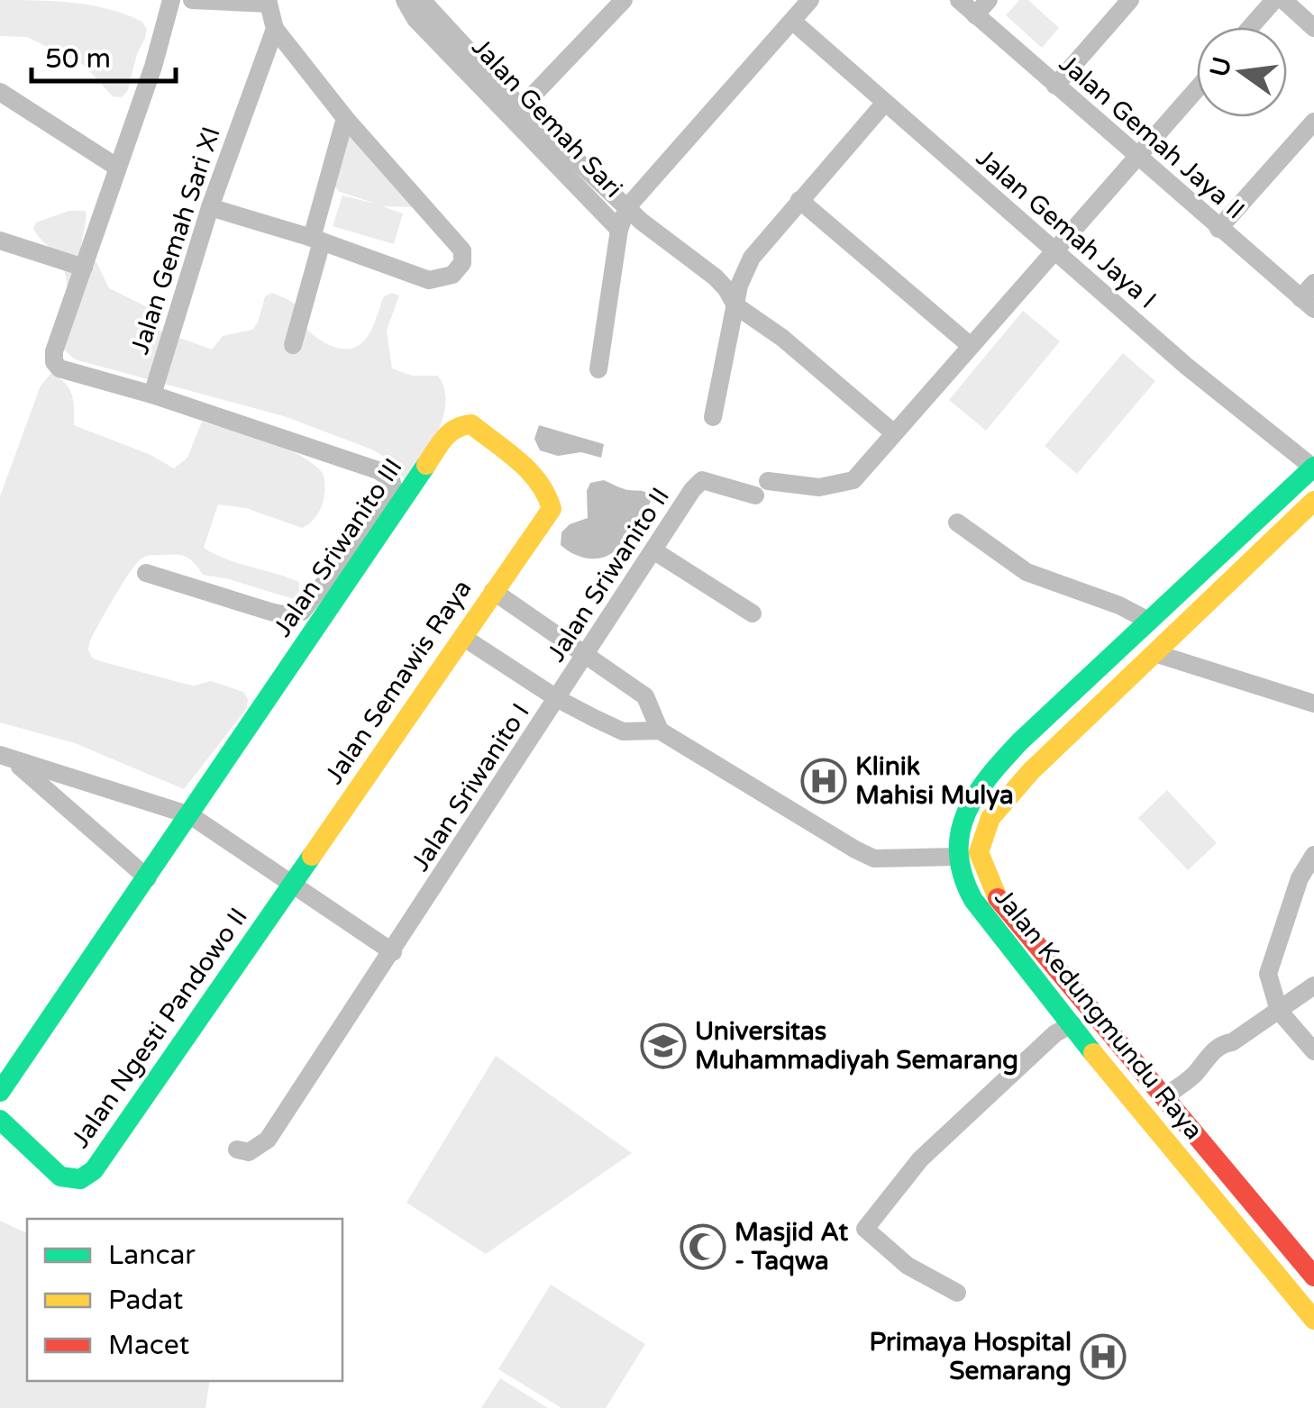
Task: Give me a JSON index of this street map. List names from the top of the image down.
{
  "streets": {
    "main road": [
      "Jalan Sriwanito III",
      "Jalan Semawis Raya",
      "Jalan Kedungmundu Raya",
      "Jalan Ngesti Pandowo II"
    ],
    "street": [
      "Jalan Gemah Sari",
      "Jalan Gemah Jaya II",
      "Jalan Gemah Jaya I",
      "Jalan Gemah Sari XI",
      "Jalan Sriwanito II",
      "Jalan Sriwanito I"
    ]
  },
  "crossings": [
    ["Jalan Gemah Sari", "Jalan Sriwanito II"],
    ["Jalan Sriwanito III", "Jalan Semawis Raya"],
    ["Jalan Sriwanito II", "Jalan Sriwanito I"],
    ["Jalan Semawis Raya", "Jalan Sriwanito I"],
    ["Jalan Semawis Raya", "Jalan Ngesti Pandowo II"]
  ],
  "places": {
    "hospital": ["Klinik Mahisi Mulya", "Primaya Hospital Semarang"],
    "school or university": ["Universitas Muhammadiyah Semarang"],
    "mosque": ["Masjid At - Taqwa"]
  },
  "legend": ["Lancar", "Padat", "Macet"],
  "scale_bar": "50 m",
  "north": "left"
}
